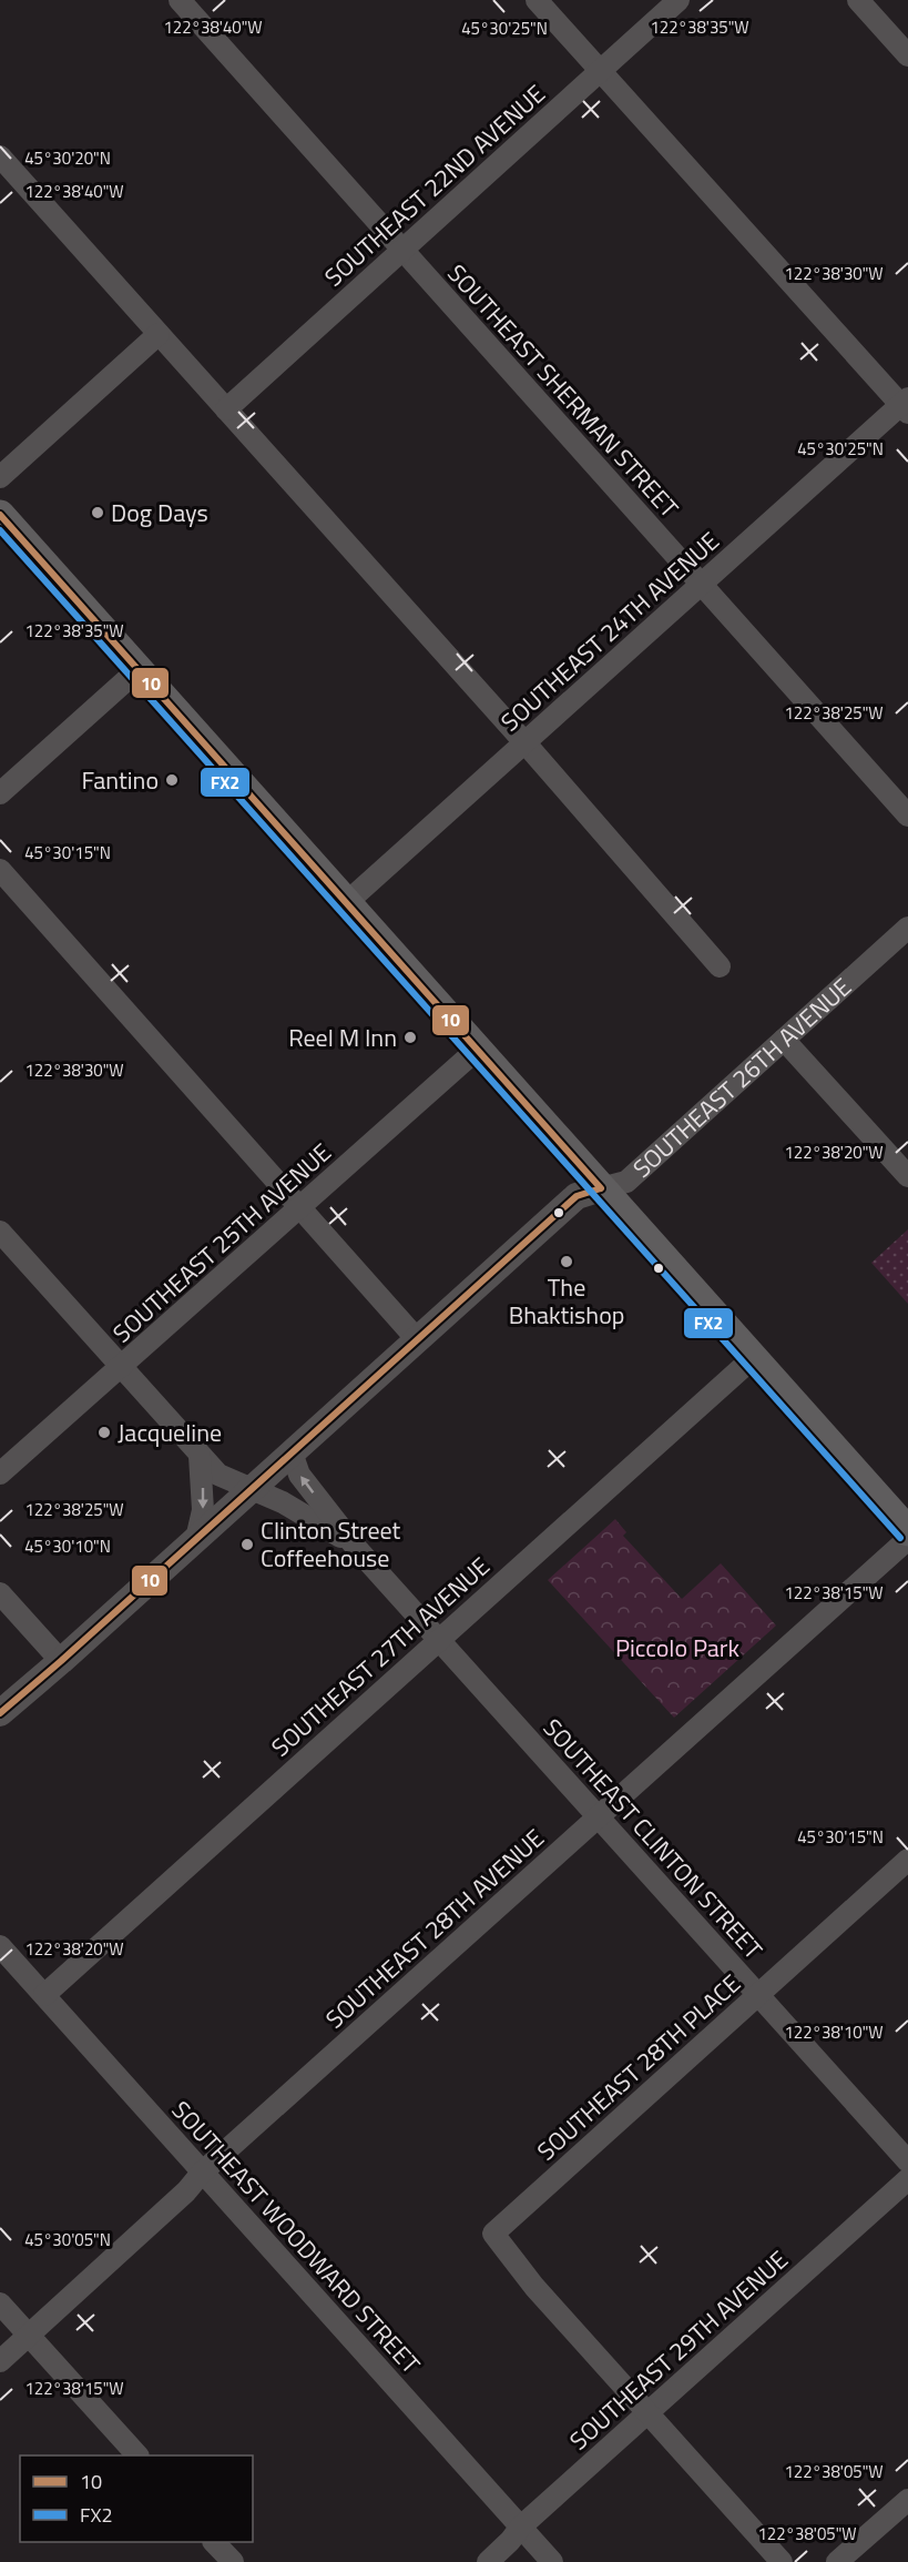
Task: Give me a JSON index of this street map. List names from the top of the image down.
{
  "streets": {
    "street": [
      "SOUTHEAST 22ND AVENUE",
      "SOUTHEAST SHERMAN STREET",
      "SOUTHEAST 24TH AVENUE",
      "SOUTHEAST 26TH AVENUE",
      "SOUTHEAST 25TH AVENUE",
      "SOUTHEAST 27TH AVENUE",
      "SOUTHEAST CLINTON STREET",
      "SOUTHEAST 28TH AVENUE",
      "SOUTHEAST 28TH PLACE",
      "SOUTHEAST WOODWARD STREET",
      "SOUTHEAST 29TH AVENUE"
    ]
  },
  "crossings": [
    ["SOUTHEAST 22ND AVENUE", "SOUTHEAST SHERMAN STREET"],
    ["SOUTHEAST SHERMAN STREET", "SOUTHEAST 24TH AVENUE"],
    ["SOUTHEAST 26TH AVENUE", "SOUTHEAST CLINTON STREET"],
    ["SOUTHEAST 25TH AVENUE", "SOUTHEAST CLINTON STREET"],
    ["SOUTHEAST 27TH AVENUE", "SOUTHEAST CLINTON STREET"],
    ["SOUTHEAST 27TH AVENUE", "SOUTHEAST WOODWARD STREET"],
    ["SOUTHEAST CLINTON STREET", "SOUTHEAST 28TH AVENUE"],
    ["SOUTHEAST CLINTON STREET", "SOUTHEAST 28TH PLACE"],
    ["SOUTHEAST 28TH AVENUE", "SOUTHEAST WOODWARD STREET"],
    ["SOUTHEAST 28TH PLACE", "SOUTHEAST 29TH AVENUE"],
    ["SOUTHEAST WOODWARD STREET", "SOUTHEAST 29TH AVENUE"]
  ],
  "parks": ["Piccolo Park"],
  "places": [
    "Dog Days",
    "Fantino",
    "Reel M Inn",
    "The Bhaktishop",
    "Jacqueline",
    "Clinton Street Coffeehouse"
  ],
  "lines": ["transit line 10", "transit line FX2"],
  "legend": ["10", "FX2"],
  "coordinates": [
    "122°38'40\"W",
    "122°38'35\"W",
    "45°30'25\"N",
    "45°30'20\"N",
    "122°38'30\"W",
    "122°38'25\"W",
    "45°30'15\"N",
    "122°38'20\"W",
    "45°30'10\"N",
    "122°38'15\"W",
    "122°38'10\"W",
    "45°30'05\"N",
    "122°38'05\"W"
  ]
}
